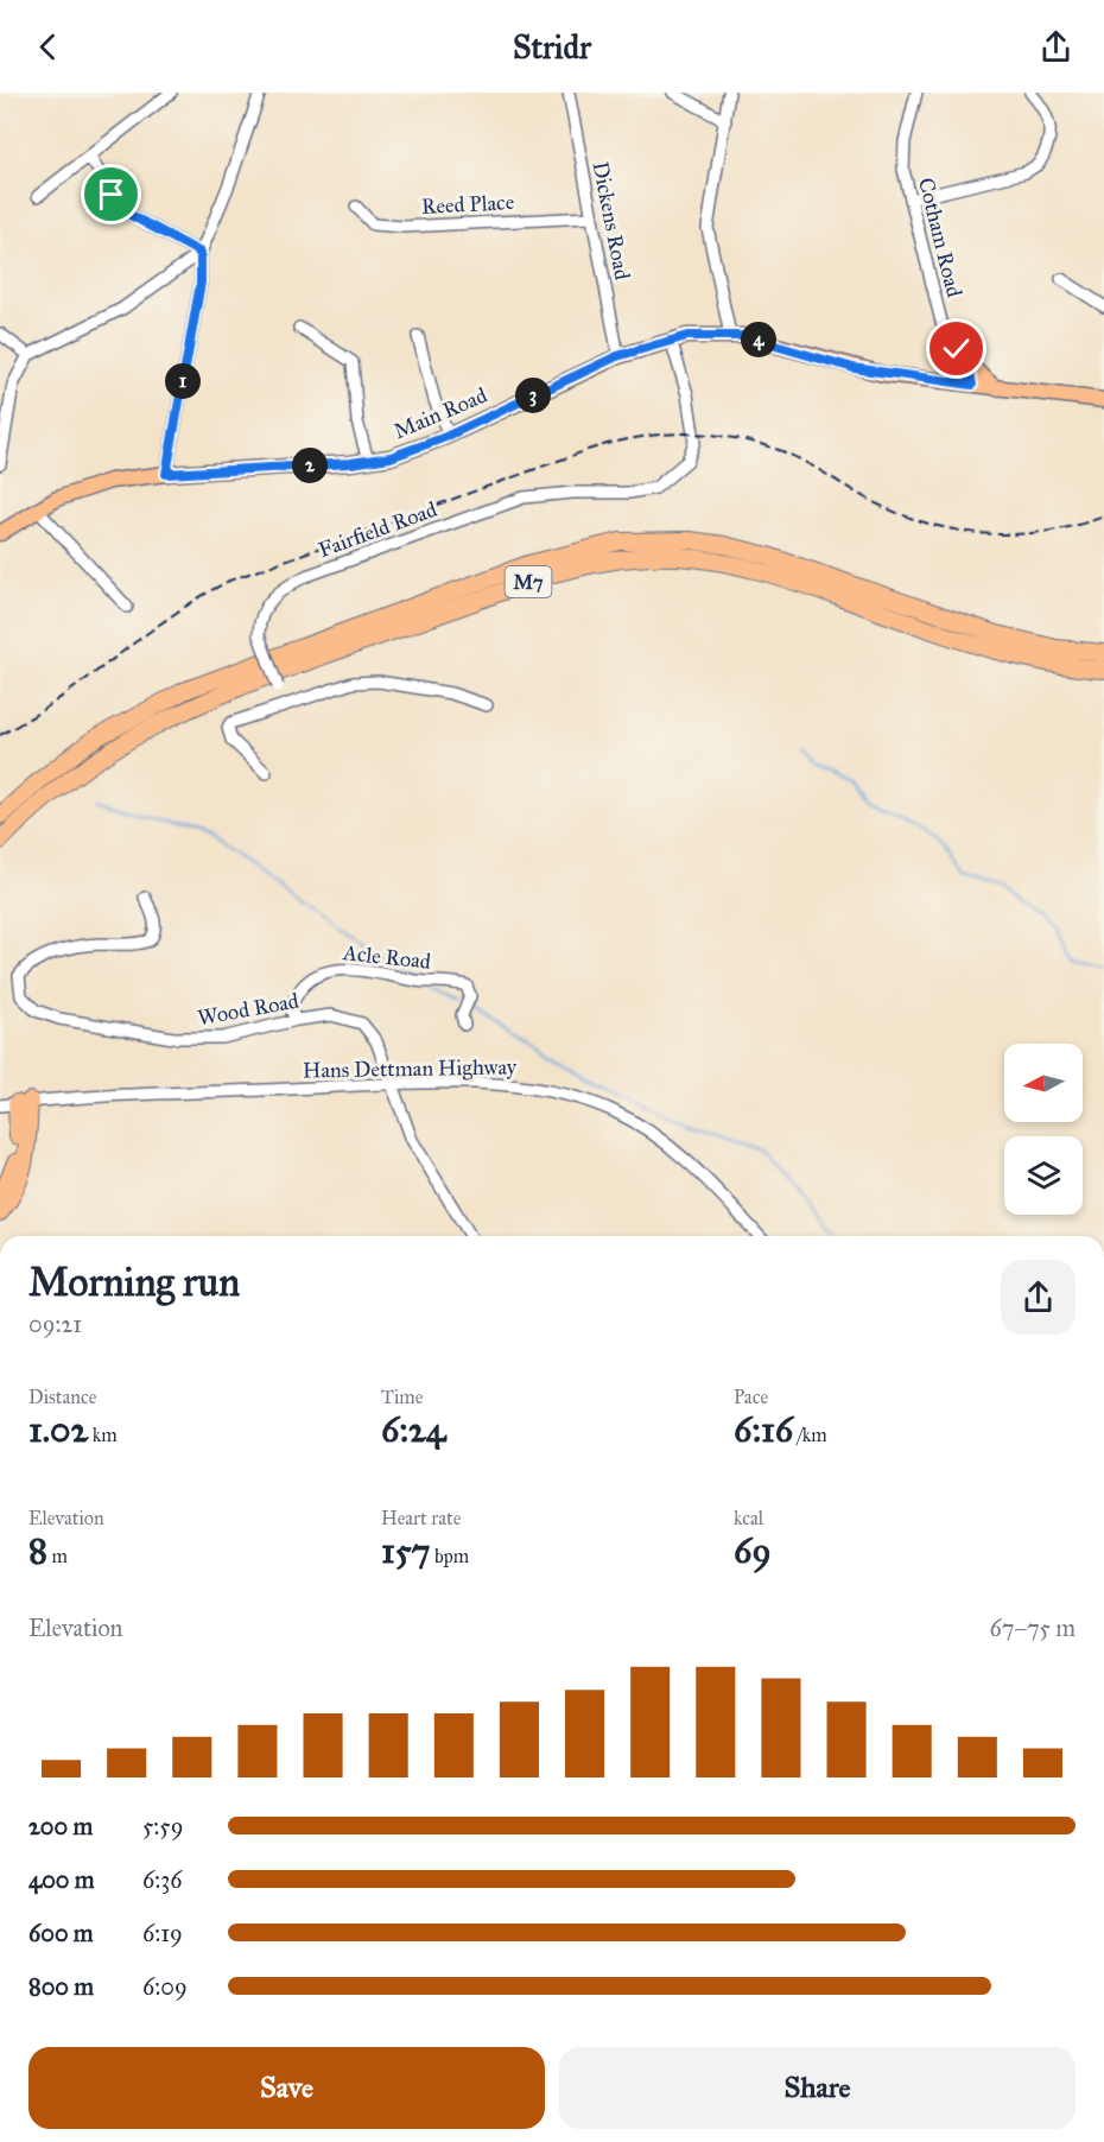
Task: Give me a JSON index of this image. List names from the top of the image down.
{
  "streets": {
    "highway": ["M7"],
    "main road": ["Main Road"],
    "street": [
      "Reed Place",
      "Dickens Road",
      "Cotham Road",
      "Fairfield Road",
      "Acle Road",
      "Wood Road",
      "Hans Dettman Highway"
    ]
  },
  "crossings": [
    ["Reed Place", "Dickens Road"],
    ["Dickens Road", "Main Road"],
    ["Cotham Road", "Main Road"],
    ["Main Road", "Fairfield Road"],
    ["Acle Road", "Wood Road"],
    ["Wood Road", "Hans Dettman Highway"]
  ],
  "north": "left",
  "page": {
    "header": "Stridr",
    "pins": [
      "4",
      "1",
      "3",
      "2"
    ],
    "heading": ["Morning run", "09:21"],
    "stats": [
      ["Distance", "1.02 km"],
      ["Time", "6:24"],
      ["Pace", "6:16 /km"],
      ["Elevation", "8 m"],
      ["Heart rate", "157 bpm"],
      ["kcal", "69"]
    ],
    "chart": ["Elevation", "67–75 m"],
    "list": [
      {
        "name": "200 m",
        "note": "5:59"
      },
      {
        "name": "400 m",
        "note": "6:36"
      },
      {
        "name": "600 m",
        "note": "6:19"
      },
      {
        "name": "800 m",
        "note": "6:09"
      }
    ],
    "buttons": ["Save", "Share"]
  }
}
